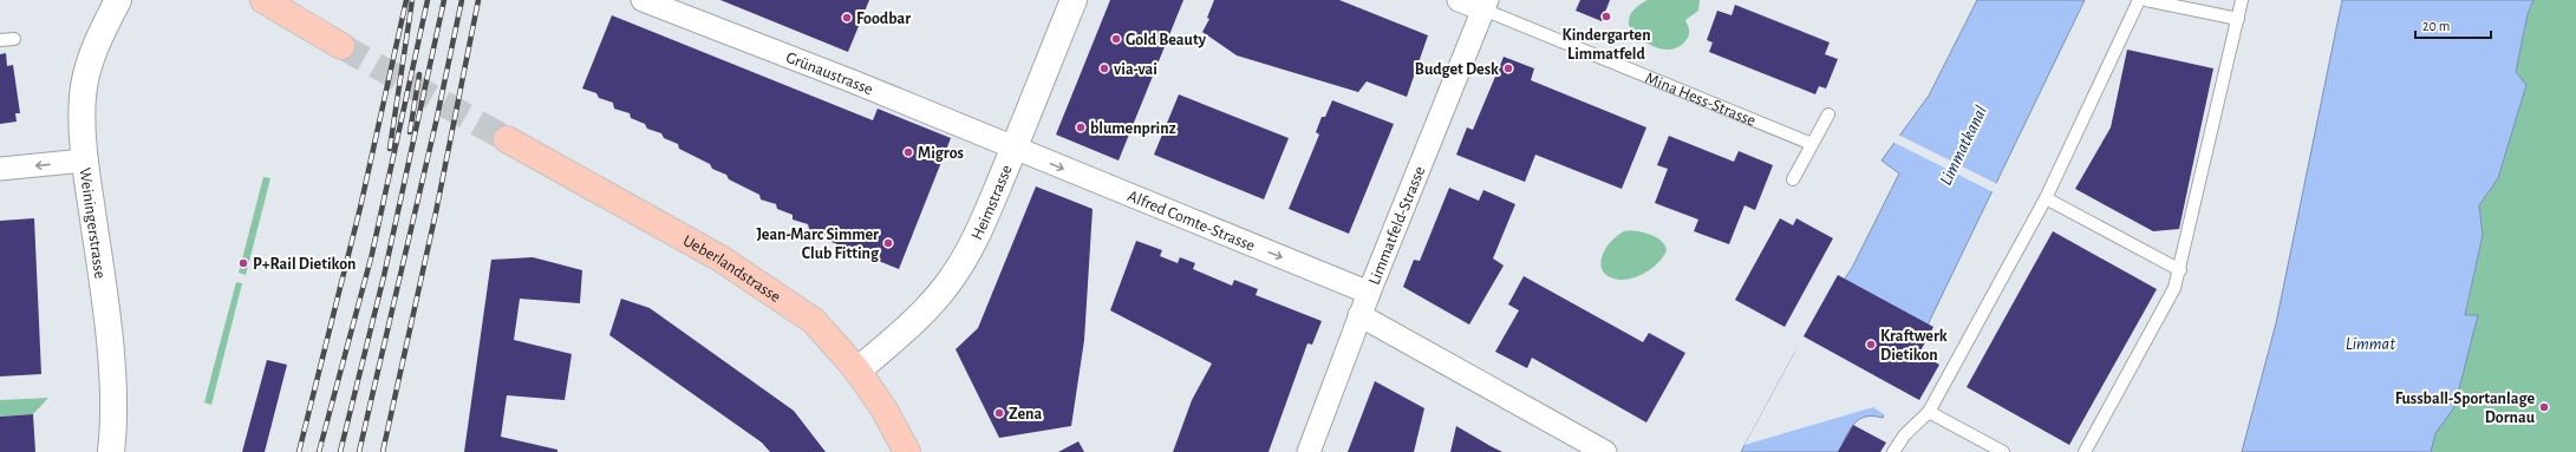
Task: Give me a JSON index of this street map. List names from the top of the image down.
{
  "streets": {
    "main road": ["Ueberlandstrasse"],
    "street": [
      "Grünaustrasse",
      "Mina Hess-Strasse",
      "Heimstrasse",
      "Alfred Comte-Strasse",
      "Weiningerstrasse",
      "Limmatfeld-Strasse"
    ]
  },
  "crossings": [
    ["Grünaustrasse", "Heimstrasse"],
    ["Grünaustrasse", "Alfred Comte-Strasse"],
    ["Mina Hess-Strasse", "Limmatfeld-Strasse"],
    ["Heimstrasse", "Alfred Comte-Strasse"],
    ["Heimstrasse", "Ueberlandstrasse"],
    ["Alfred Comte-Strasse", "Limmatfeld-Strasse"]
  ],
  "one_way": ["Alfred Comte-Strasse"],
  "water": ["Limmatkanal", "Limmat"],
  "places": [
    "Kindergarten Limmatfeld",
    "Foodbar",
    "Gold Beauty",
    "via-vai",
    "Budget Desk",
    "blumenprinz",
    "Migros",
    "Jean-Marc Simmer Club Fitting",
    "P+Rail Dietikon",
    "Kraftwerk Dietikon",
    "Fussball-Sportanlage Dornau",
    "Zena"
  ],
  "scale_bar": "20 m"
}
